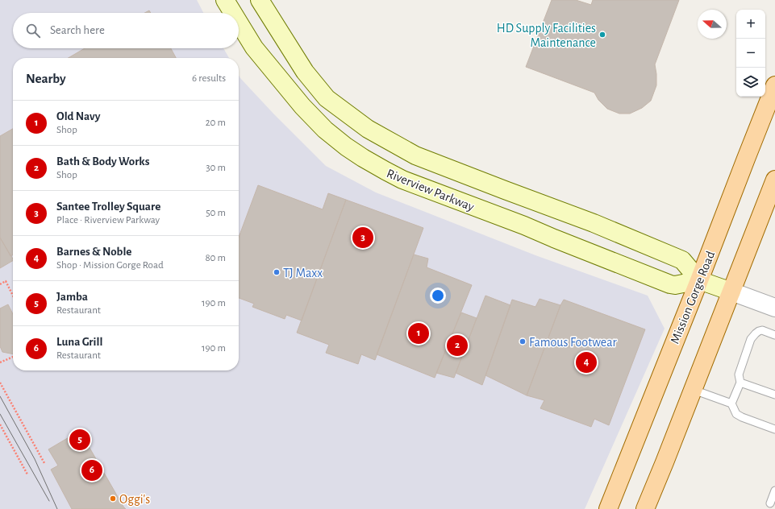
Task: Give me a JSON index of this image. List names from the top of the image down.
{
  "streets": {
    "main road": ["Riverview Parkway", "Mission Gorge Road"]
  },
  "crossings": [
    ["Riverview Parkway", "Mission Gorge Road"]
  ],
  "places": [
    "HD Supply Facilities Maintenance",
    "TJ Maxx",
    "Famous Footwear",
    "Oggi's"
  ],
  "north": "left",
  "page": {
    "map_buttons": ["+", "−"],
    "search": "Search here",
    "heading": ["Nearby", "6 results"],
    "list": [
      {
        "mark": "1",
        "name": "Old Navy",
        "note": "Shop",
        "value": "20 m"
      },
      {
        "mark": "2",
        "name": "Bath & Body Works",
        "note": "Shop",
        "value": "30 m"
      },
      {
        "mark": "3",
        "name": "Santee Trolley Square",
        "note": "Place · Riverview Parkway",
        "value": "50 m"
      },
      {
        "mark": "4",
        "name": "Barnes & Noble",
        "note": "Shop · Mission Gorge Road",
        "value": "80 m"
      },
      {
        "mark": "5",
        "name": "Jamba",
        "note": "Restaurant",
        "value": "190 m"
      },
      {
        "mark": "6",
        "name": "Luna Grill",
        "note": "Restaurant",
        "value": "190 m"
      }
    ],
    "pins": [
      "3",
      "1",
      "2",
      "4",
      "5",
      "6"
    ]
  }
}
